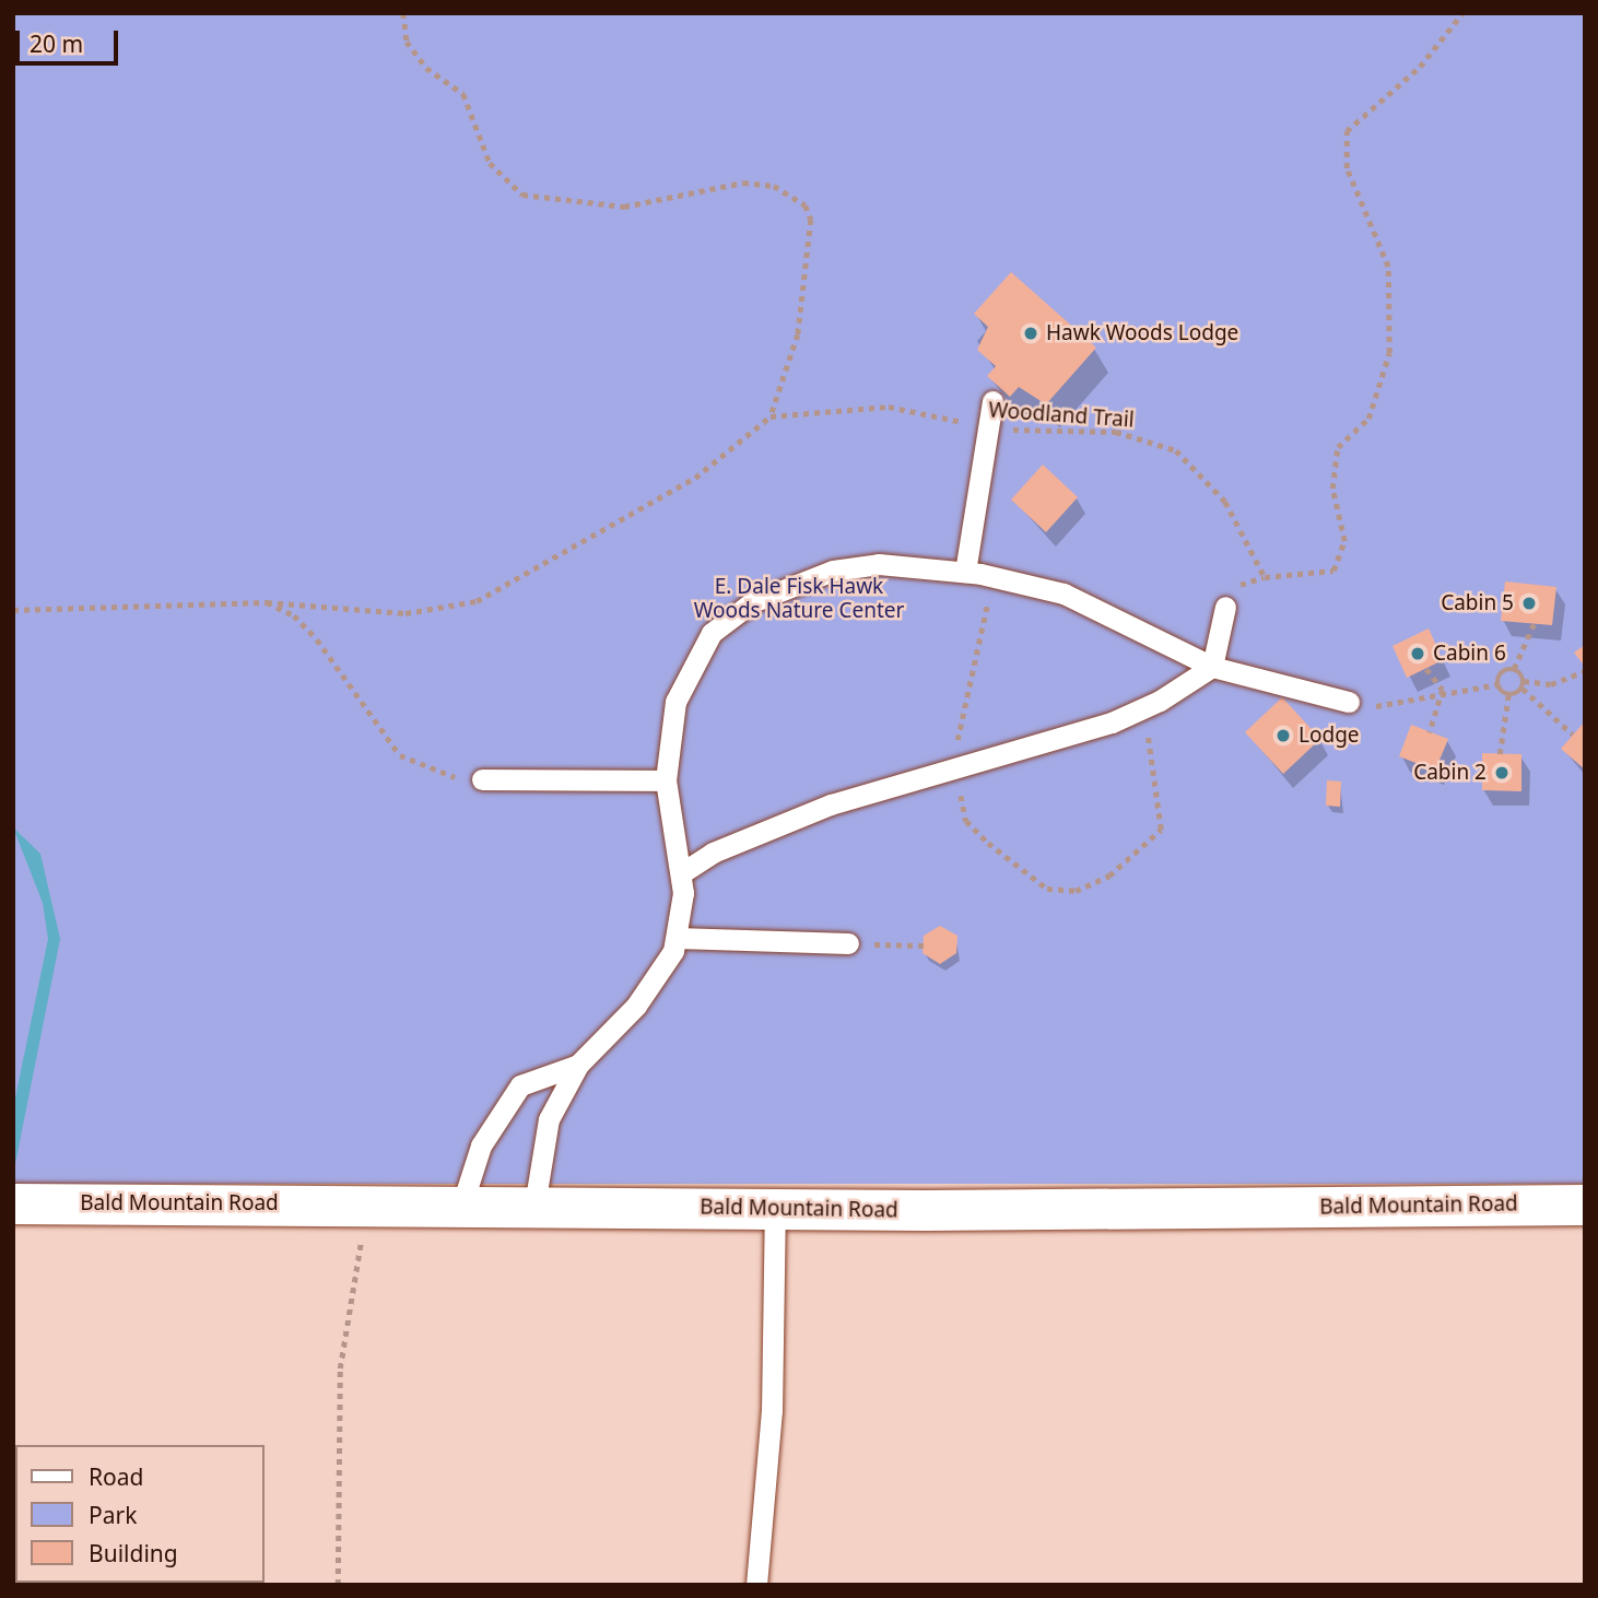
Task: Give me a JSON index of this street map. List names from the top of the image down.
{
  "streets": {
    "street": ["Bald Mountain Road"],
    "path": ["Woodland Trail"]
  },
  "parks": ["E. Dale Fisk Hawk Woods Nature Center"],
  "places": [
    "Hawk Woods Lodge",
    "Cabin 5",
    "Cabin 6",
    "Lodge",
    "Cabin 2"
  ],
  "legend": ["Road", "Park", "Building"],
  "scale_bar": "20 m"
}
